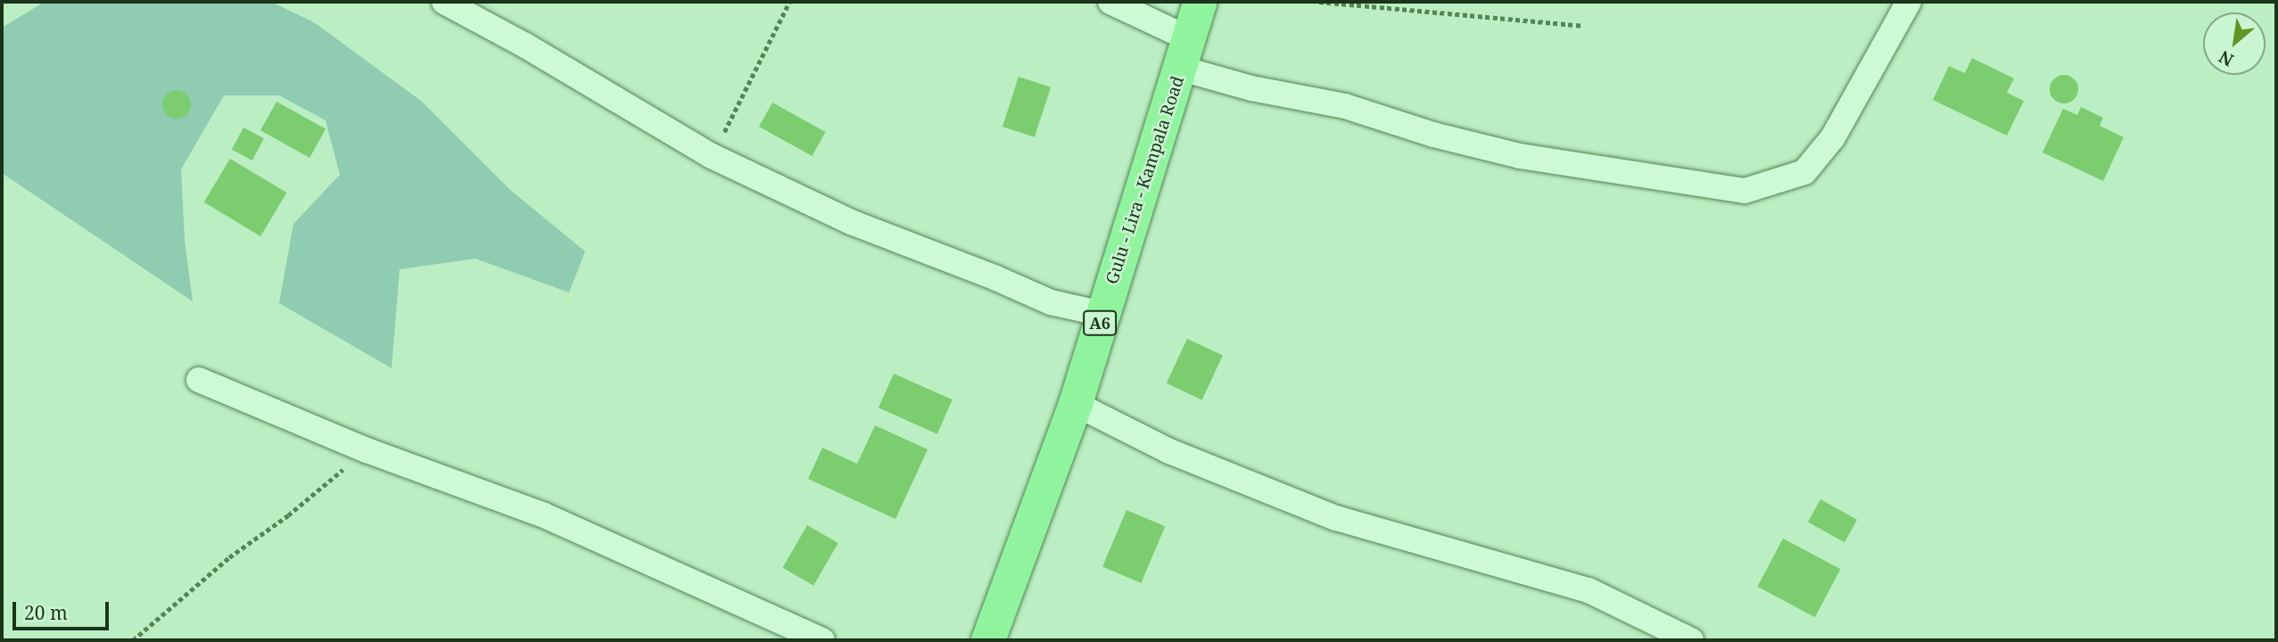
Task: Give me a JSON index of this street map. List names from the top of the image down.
{
  "streets": {
    "main road": ["Gulu - Lira - Kampala Road", "A6"]
  },
  "scale_bar": "20 m",
  "north": "bottom left"
}
